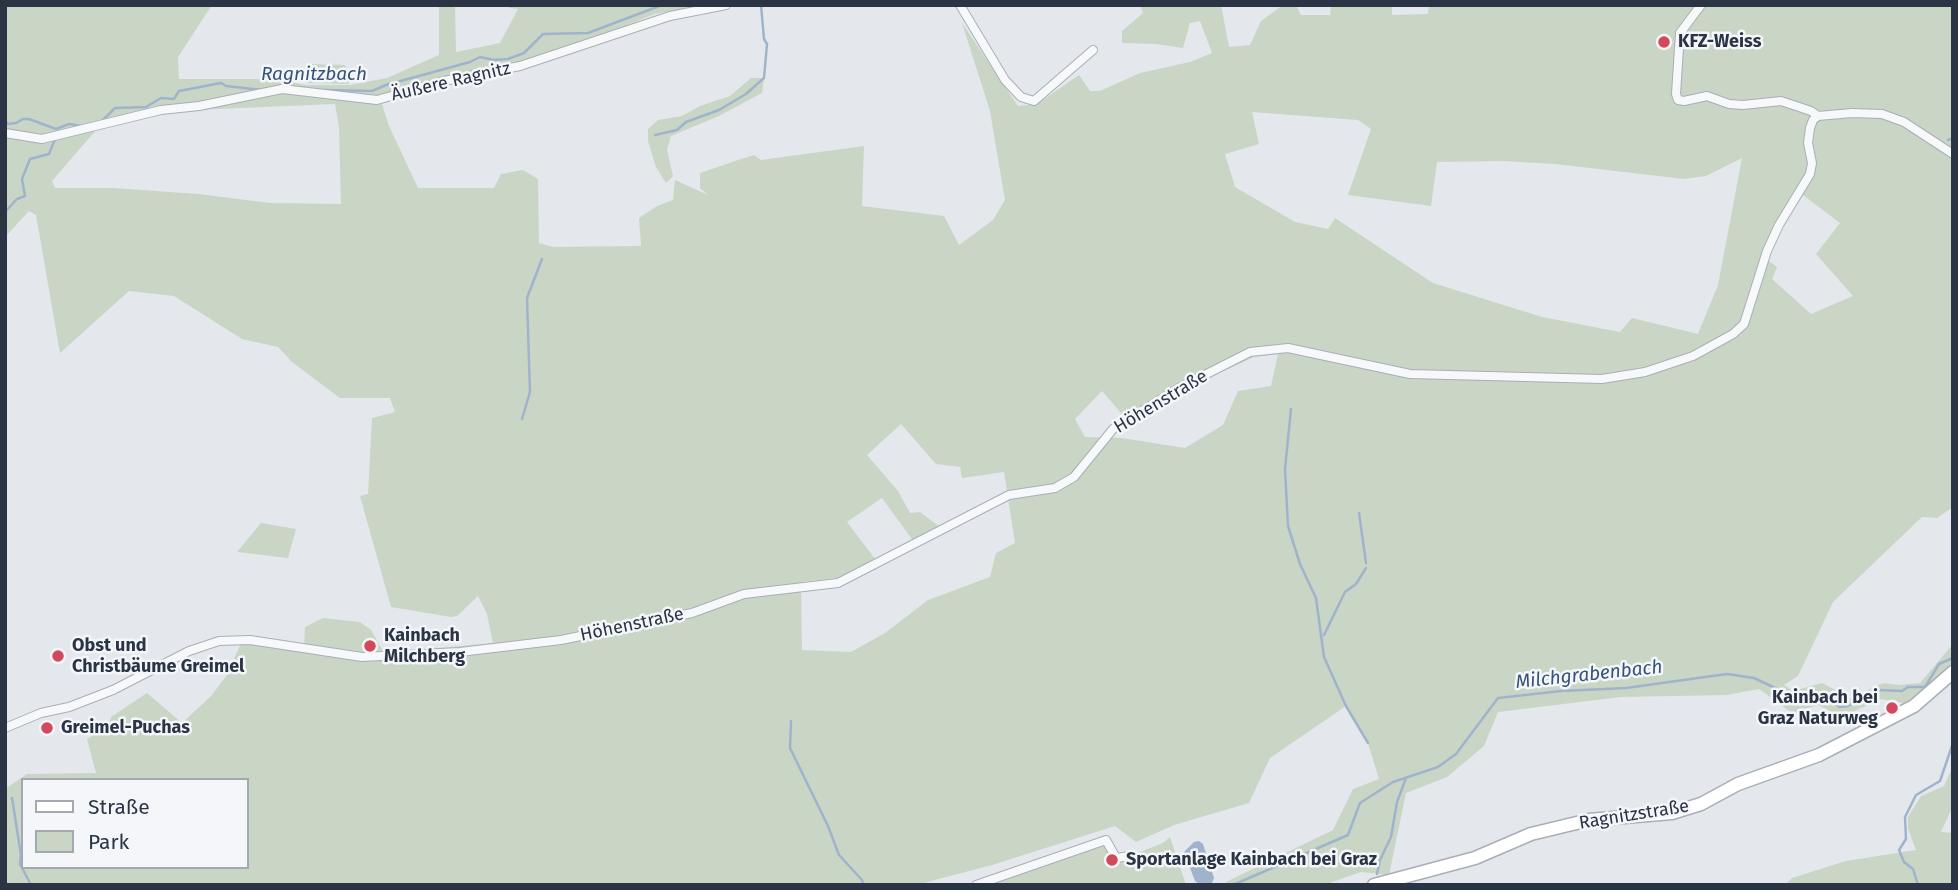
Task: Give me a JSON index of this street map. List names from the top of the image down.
{
  "streets": {
    "main road": ["Ragnitzstraße"],
    "street": ["Äußere Ragnitz", "Höhenstraße"]
  },
  "water": ["Ragnitzbach", "Milchgrabenbach"],
  "places": [
    "KFZ-Weiss",
    "Kainbach Milchberg",
    "Obst und Christbäume Greimel",
    "Kainbach bei Graz Naturweg",
    "Greimel-Puchas",
    "Sportanlage Kainbach bei Graz"
  ],
  "legend": ["Straße", "Park"]
}
